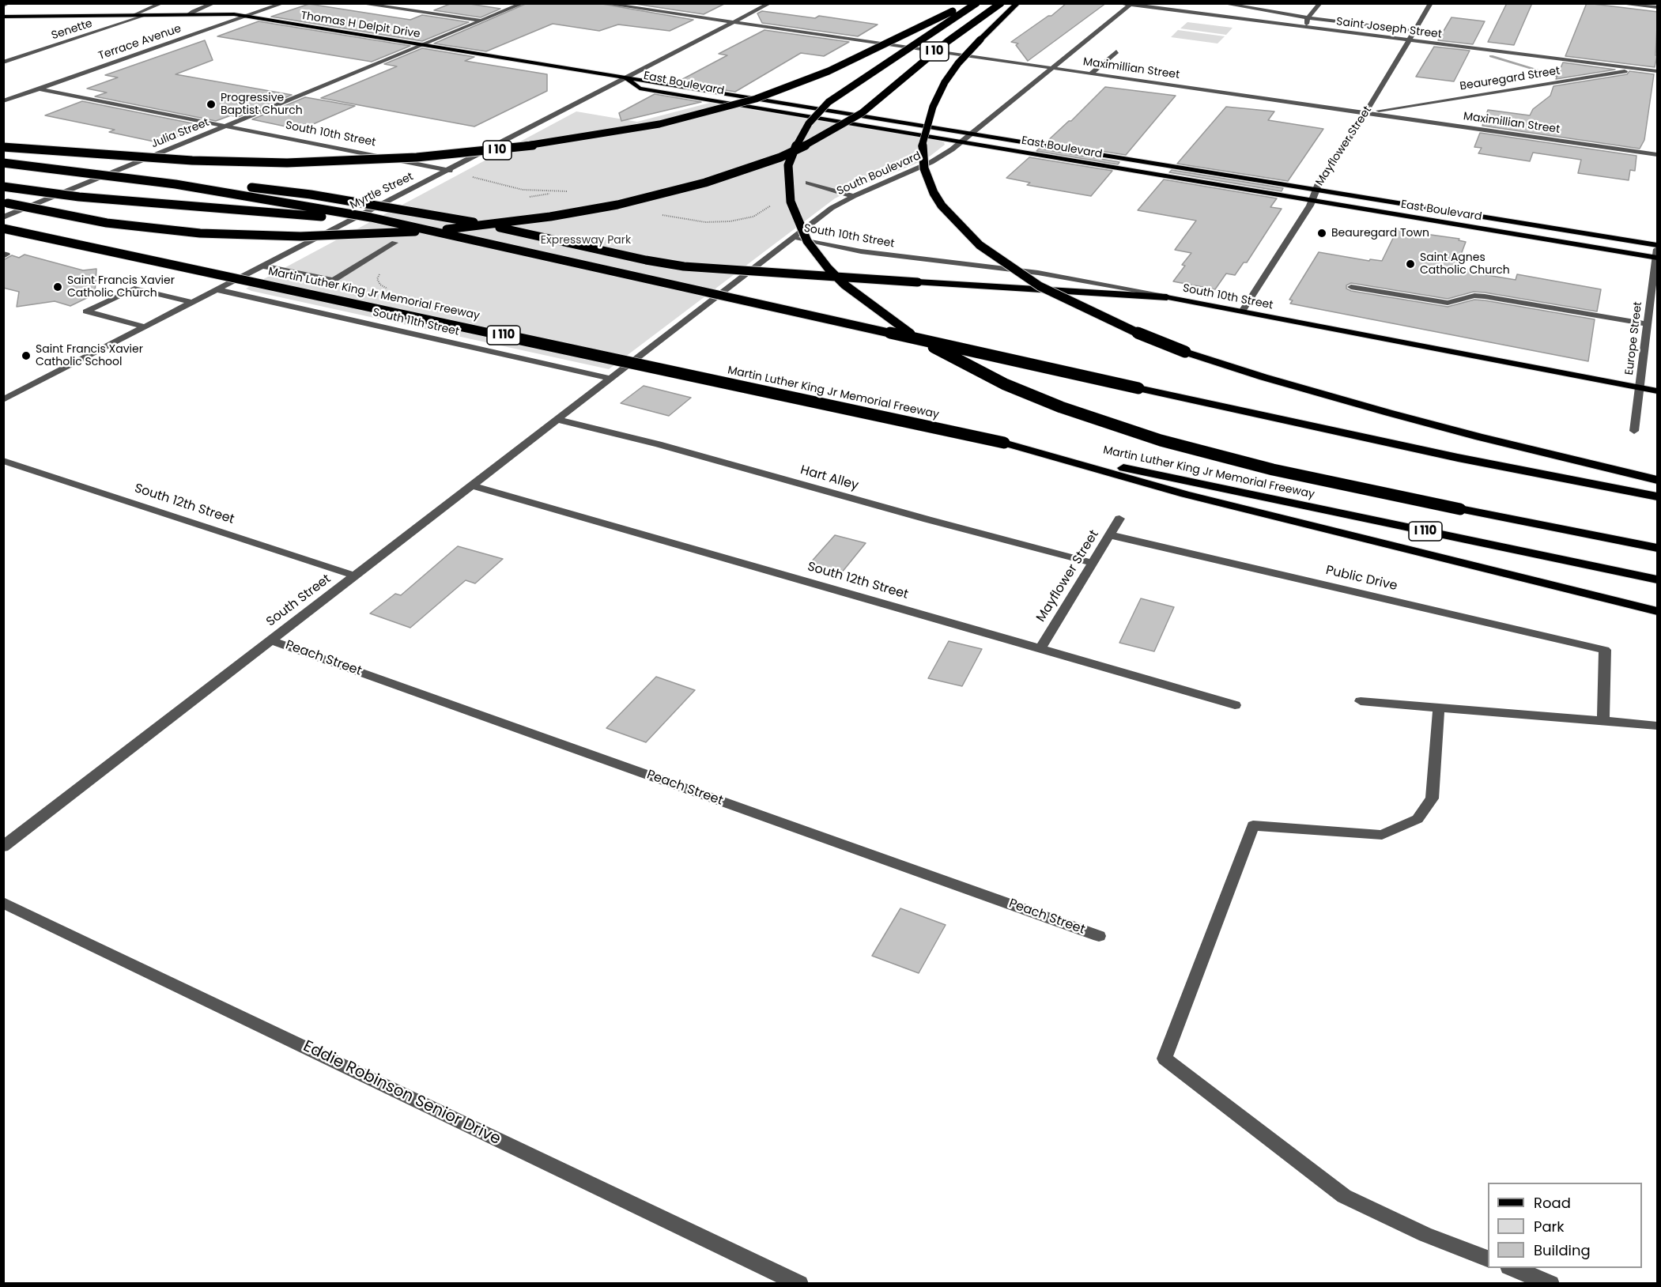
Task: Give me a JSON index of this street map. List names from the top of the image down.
{
  "streets": {
    "highway": ["I 10", "Martin Luther King Jr Memorial Freeway", "I 110"],
    "main road": ["Thomas H Delpit Drive", "East Boulevard", "South 10th Street"],
    "street": [
      "Saint Joseph Street",
      "Senette",
      "Terrace Avenue",
      "Maximillian Street",
      "Beauregard Street",
      "Julia Street",
      "Mayflower Street",
      "South Boulevard",
      "Myrtle Street",
      "South 11th Street",
      "Europe Street",
      "Hart Alley",
      "South 12th Street",
      "Public Drive",
      "South Street",
      "Peach Street",
      "Eddie Robinson Senior Drive"
    ]
  },
  "crossings": [
    ["Thomas H Delpit Drive", "Senette"],
    ["Thomas H Delpit Drive", "Terrace Avenue"],
    ["Thomas H Delpit Drive", "East Boulevard"],
    ["Thomas H Delpit Drive", "Julia Street"],
    ["Thomas H Delpit Drive", "Myrtle Street"],
    ["Saint Joseph Street", "Beauregard Street"],
    ["Saint Joseph Street", "Mayflower Street"],
    ["Saint Joseph Street", "South Boulevard"],
    ["Terrace Avenue", "South 10th Street"],
    ["Maximillian Street", "Beauregard Street"],
    ["Maximillian Street", "Mayflower Street"],
    ["Maximillian Street", "South Boulevard"],
    ["Maximillian Street", "Myrtle Street"],
    ["Beauregard Street", "Mayflower Street"],
    ["East Boulevard", "Mayflower Street"],
    ["East Boulevard", "South Boulevard"],
    ["East Boulevard", "Myrtle Street"],
    ["East Boulevard", "Europe Street"],
    ["Julia Street", "South 10th Street"],
    ["South 10th Street", "Mayflower Street"],
    ["South 10th Street", "South Boulevard"],
    ["South 10th Street", "Myrtle Street"],
    ["South 10th Street", "Europe Street"],
    ["Mayflower Street", "Hart Alley"],
    ["Mayflower Street", "South 12th Street"],
    ["Mayflower Street", "Public Drive"],
    ["South Boulevard", "South 11th Street"],
    ["South Boulevard", "South Street"],
    ["Myrtle Street", "South 11th Street"],
    ["South 11th Street", "South Street"],
    ["Hart Alley", "South Street"],
    ["South 12th Street", "South Street"],
    ["South Street", "Peach Street"]
  ],
  "parks": ["Expressway Park"],
  "places": [
    "Progressive Baptist Church",
    "Beauregard Town",
    "Saint Agnes Catholic Church",
    "Saint Francis Xavier Catholic Church",
    "Saint Francis Xavier Catholic School"
  ],
  "legend": ["Road", "Park", "Building"]
}
